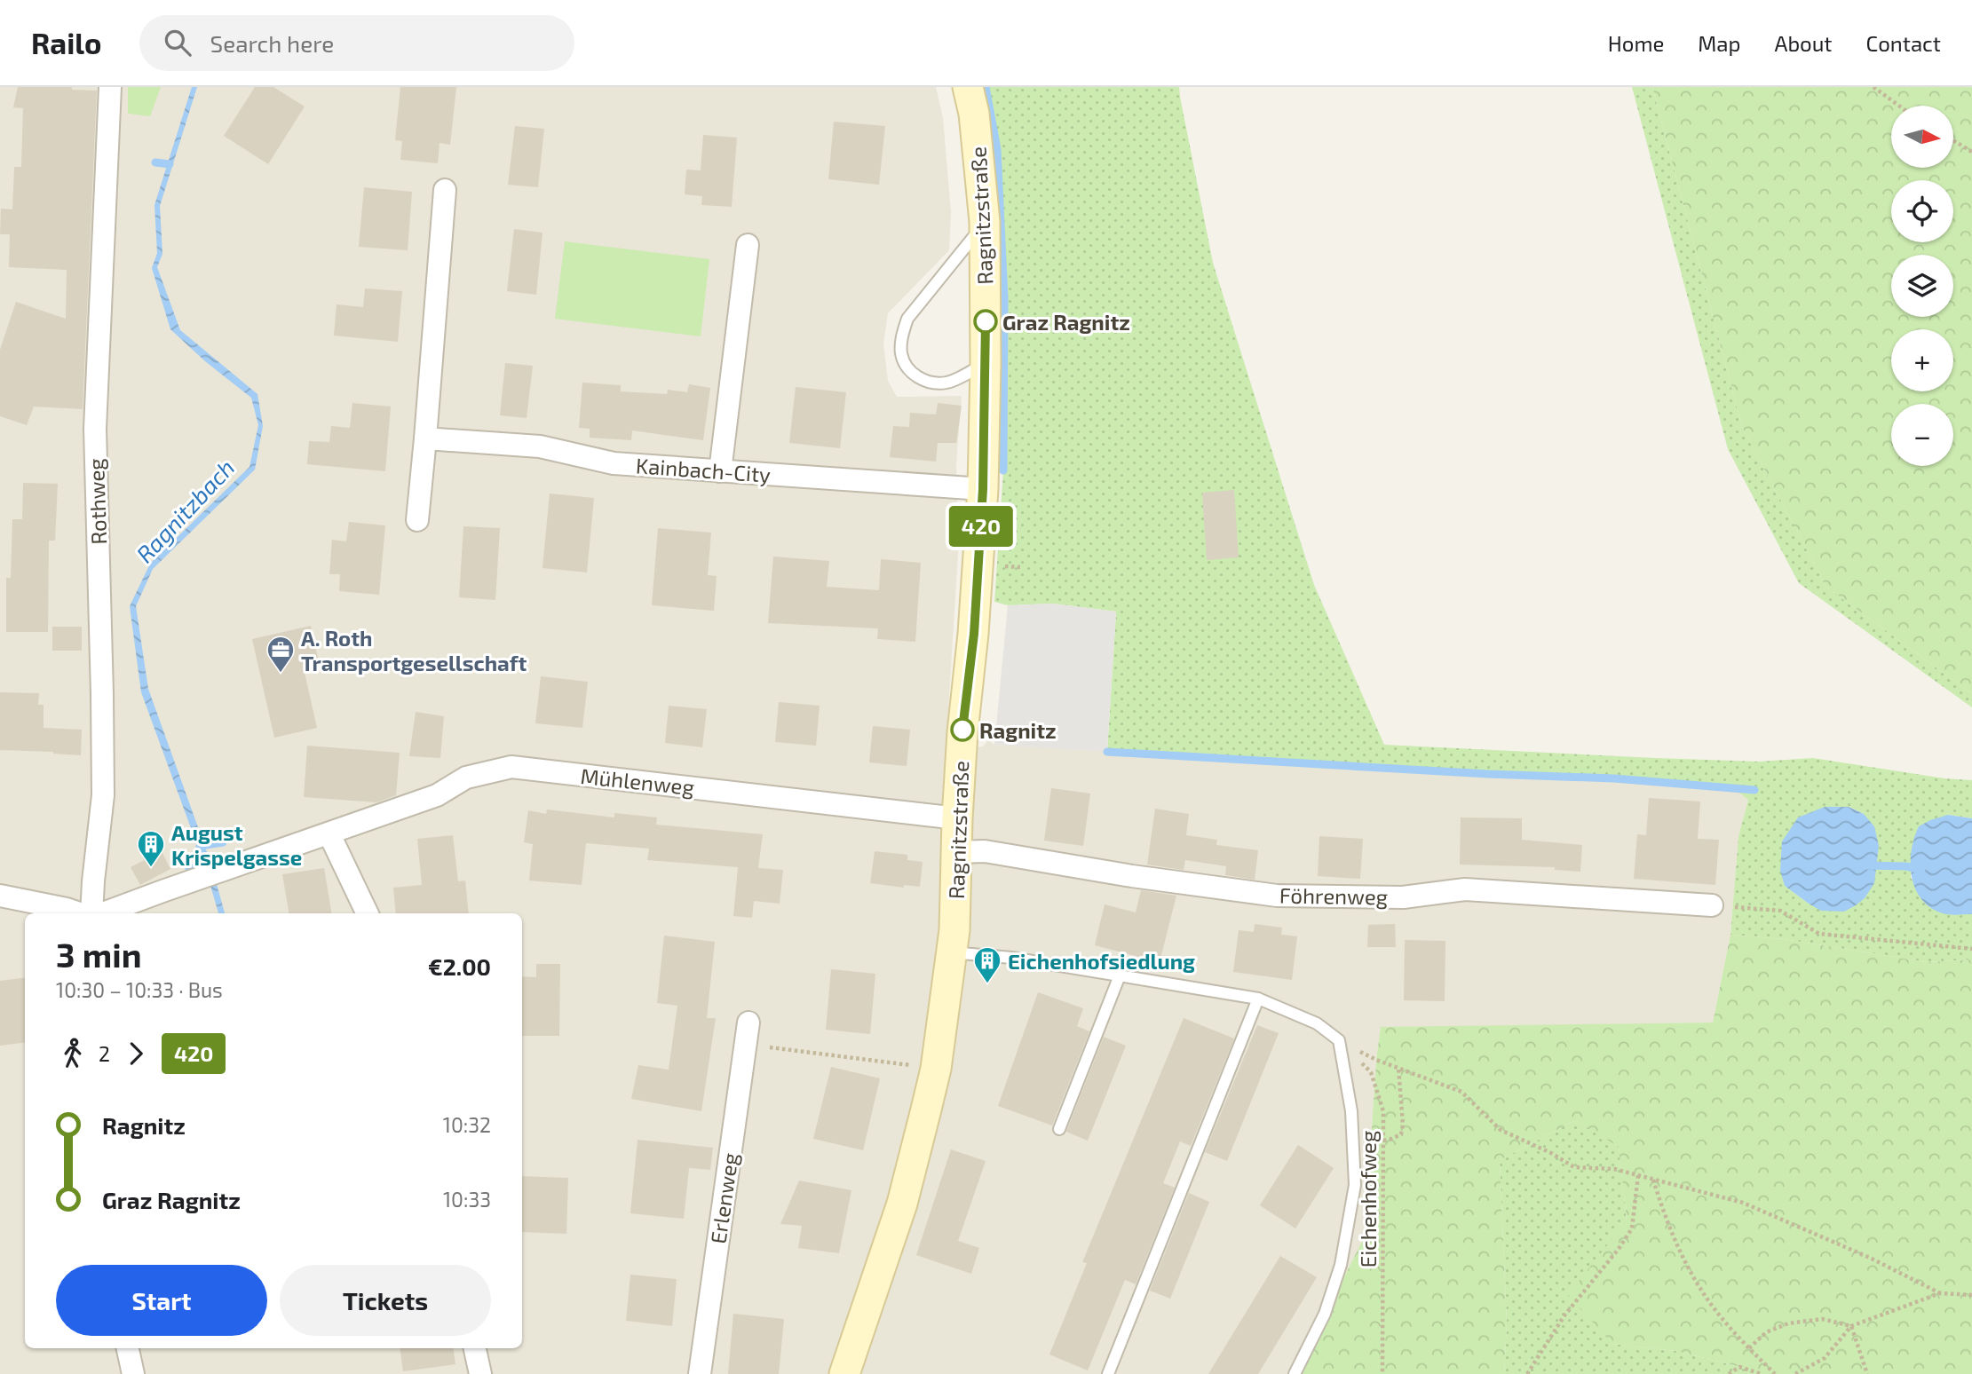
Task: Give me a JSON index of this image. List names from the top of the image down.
{
  "streets": {
    "main road": ["Ragnitzstraße"],
    "street": [
      "Kainbach-City",
      "Rothweg",
      "Mühlenweg",
      "Föhrenweg",
      "Erlenweg"
    ],
    "path": ["Eichenhofweg"]
  },
  "crossings": [
    ["Ragnitzstraße", "Kainbach-City"],
    ["Ragnitzstraße", "Mühlenweg"],
    ["Ragnitzstraße", "Föhrenweg"]
  ],
  "water": ["Ragnitzbach"],
  "places": {
    "other": ["Graz Ragnitz", "Ragnitz"],
    "office": ["A. Roth Transportgesellschaft"],
    "building": ["August Krispelgasse", "Eichenhofsiedlung"]
  },
  "lines": ["bus line 420"],
  "north": "right",
  "page": {
    "header": "Railo",
    "search": "Search here",
    "nav": [
      "Home",
      "Map",
      "About",
      "Contact"
    ],
    "on_map": "420",
    "map_buttons": ["+", "−"],
    "heading": ["3 min", "10:30 – 10:33 · Bus", "€2.00"],
    "legs": ["2", "420"],
    "list": [
      {
        "name": "Ragnitz",
        "value": "10:32"
      },
      {
        "name": "Graz Ragnitz",
        "value": "10:33"
      }
    ],
    "buttons": ["Start", "Tickets"]
  }
}
